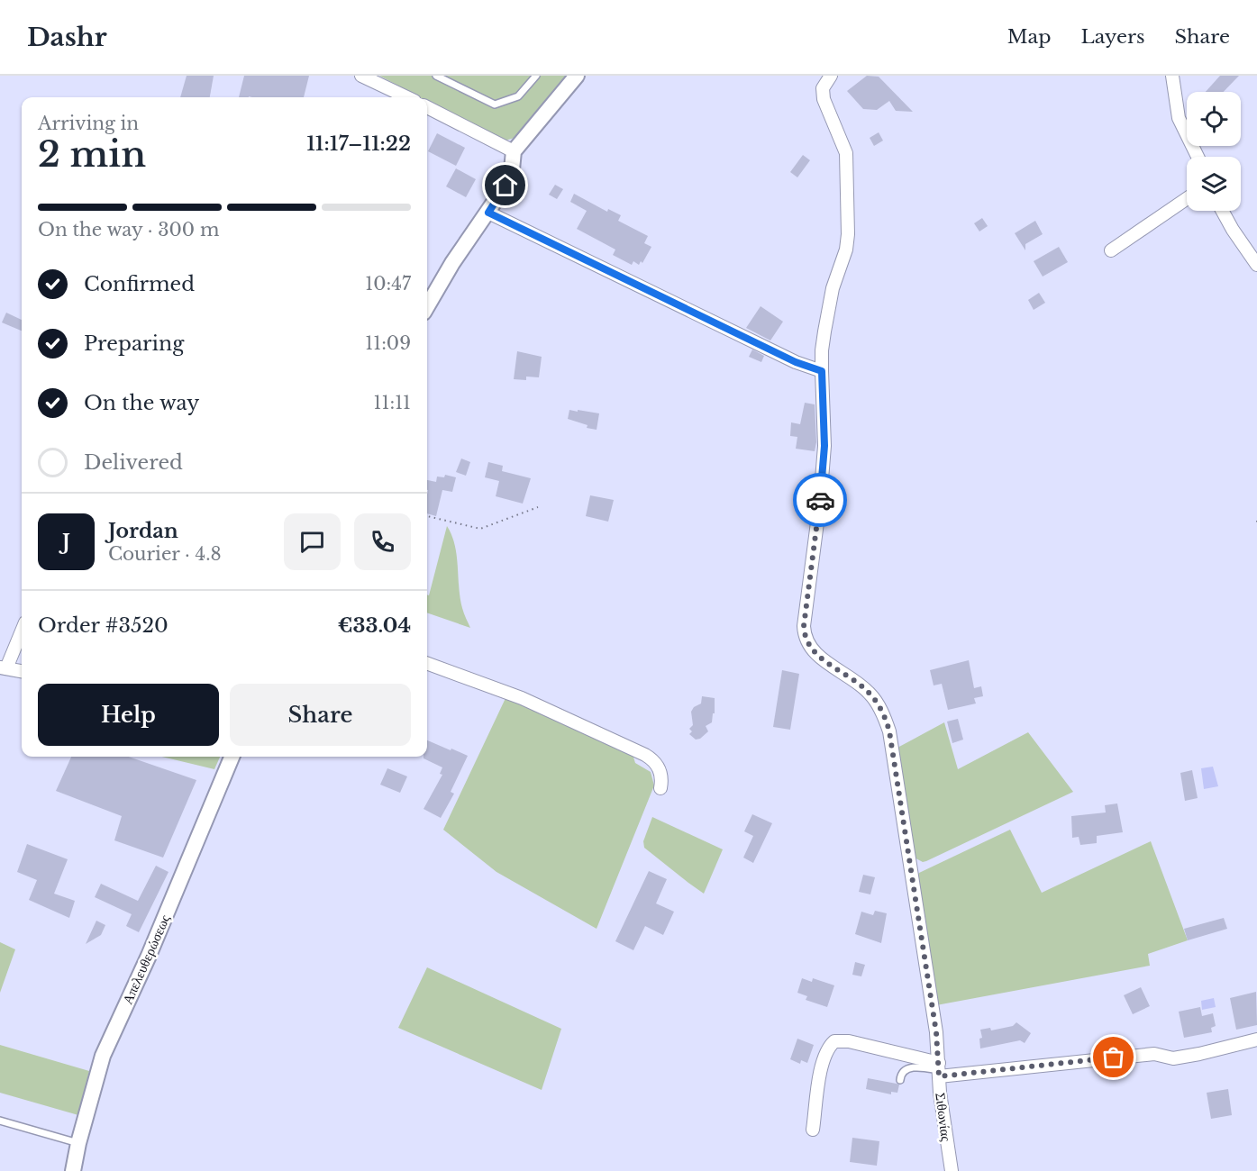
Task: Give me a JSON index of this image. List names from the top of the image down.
{
  "streets": {
    "street": ["Απελευθερώσεως", "Σιθωνίας"]
  },
  "page": {
    "header": "Dashr",
    "nav": ["Map", "Layers", "Share"],
    "heading": ["2 min", "Arriving in", "11:17–11:22"],
    "panel": [
      "Jordan",
      "Courier · 4.8",
      "Order #3520",
      "€33.04"
    ],
    "bar": "On the way · 300 m",
    "list": [
      ["Confirmed", "10:47"],
      ["Preparing", "11:09"],
      ["On the way", "11:11"],
      "Delivered"
    ],
    "round": "J",
    "buttons": ["Help", "Share"]
  }
}
